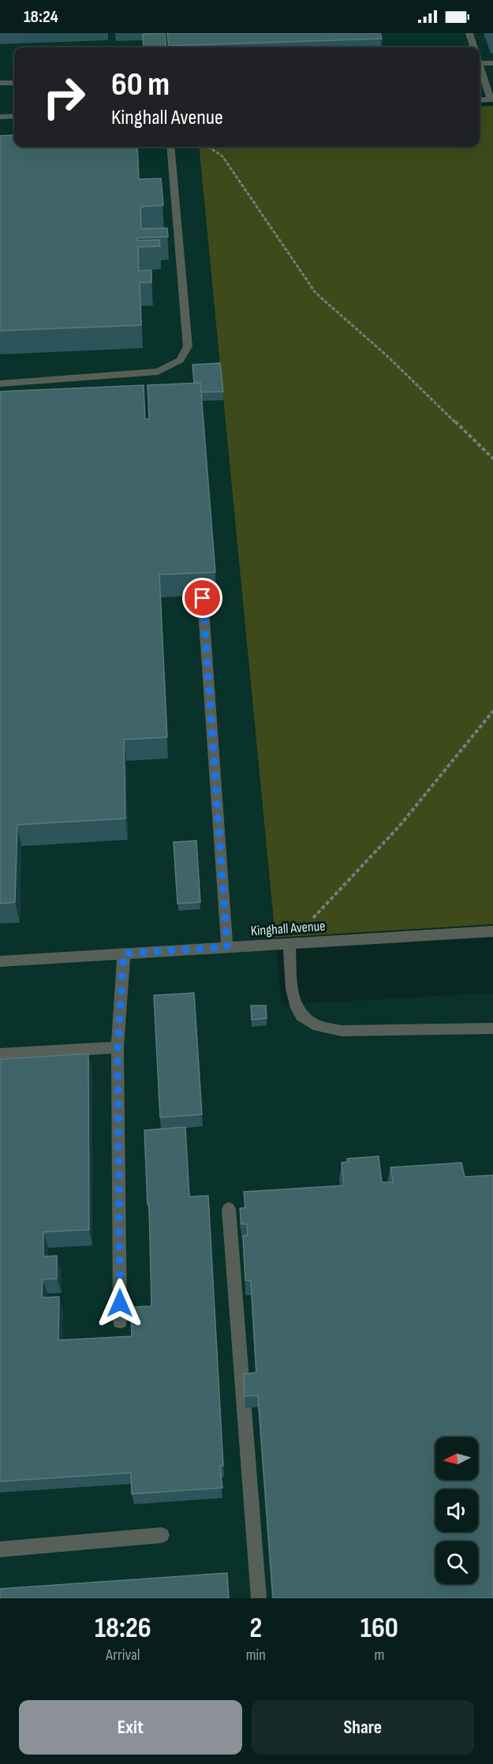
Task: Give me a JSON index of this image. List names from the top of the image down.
{
  "streets": {
    "lane": ["Kinghall Avenue"]
  },
  "north": "left",
  "page": {
    "status": "18:24",
    "turn": ["60 m", "Kinghall Avenue"],
    "eta": [
      "18:26",
      "Arrival",
      "2",
      "min",
      "160",
      "m"
    ],
    "buttons": ["Exit", "Share"]
  }
}
